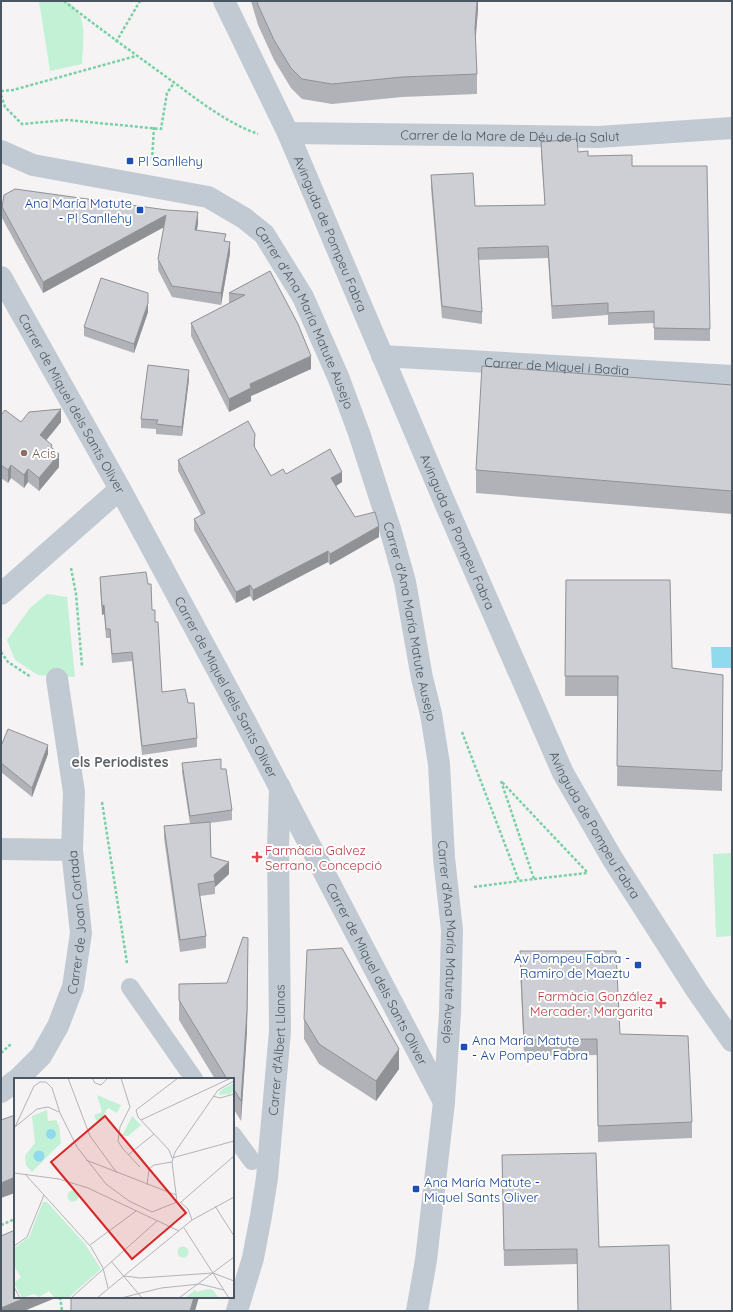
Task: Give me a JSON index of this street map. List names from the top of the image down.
{
  "streets": {
    "street": [
      "Carrer de la Mare de Déu de la Salut",
      "Avinguda de Pompeu Fabra",
      "Carrer d'Ana María Matute Ausejo",
      "Carrer de Miquel i Badia",
      "Carrer de Miquel dels Sants Oliver",
      "Carrer de Joan Cortada",
      "Carrer d'Albert Llanas"
    ]
  },
  "crossings": [
    ["Carrer de la Mare de Déu de la Salut", "Avinguda de Pompeu Fabra"],
    ["Avinguda de Pompeu Fabra", "Carrer de Miquel i Badia"],
    ["Carrer d'Ana María Matute Ausejo", "Carrer de Miquel dels Sants Oliver"],
    ["Carrer de Miquel dels Sants Oliver", "Carrer d'Albert Llanas"]
  ],
  "districts": ["els Periodistes"],
  "places": {
    "transit": [
      "Pl Sanllehy",
      "Ana María Matute - Pl Sanllehy",
      "Av Pompeu Fabra - Ramiro de Maeztu",
      "Ana María Matute - Av Pompeu Fabra",
      "Ana María Matute - Miquel Sants Oliver"
    ],
    "other": ["Acis"],
    "health": ["Farmàcia Galvez Serrano, Concepció", "Farmàcia González Mercader, Margarita"]
  }
}
